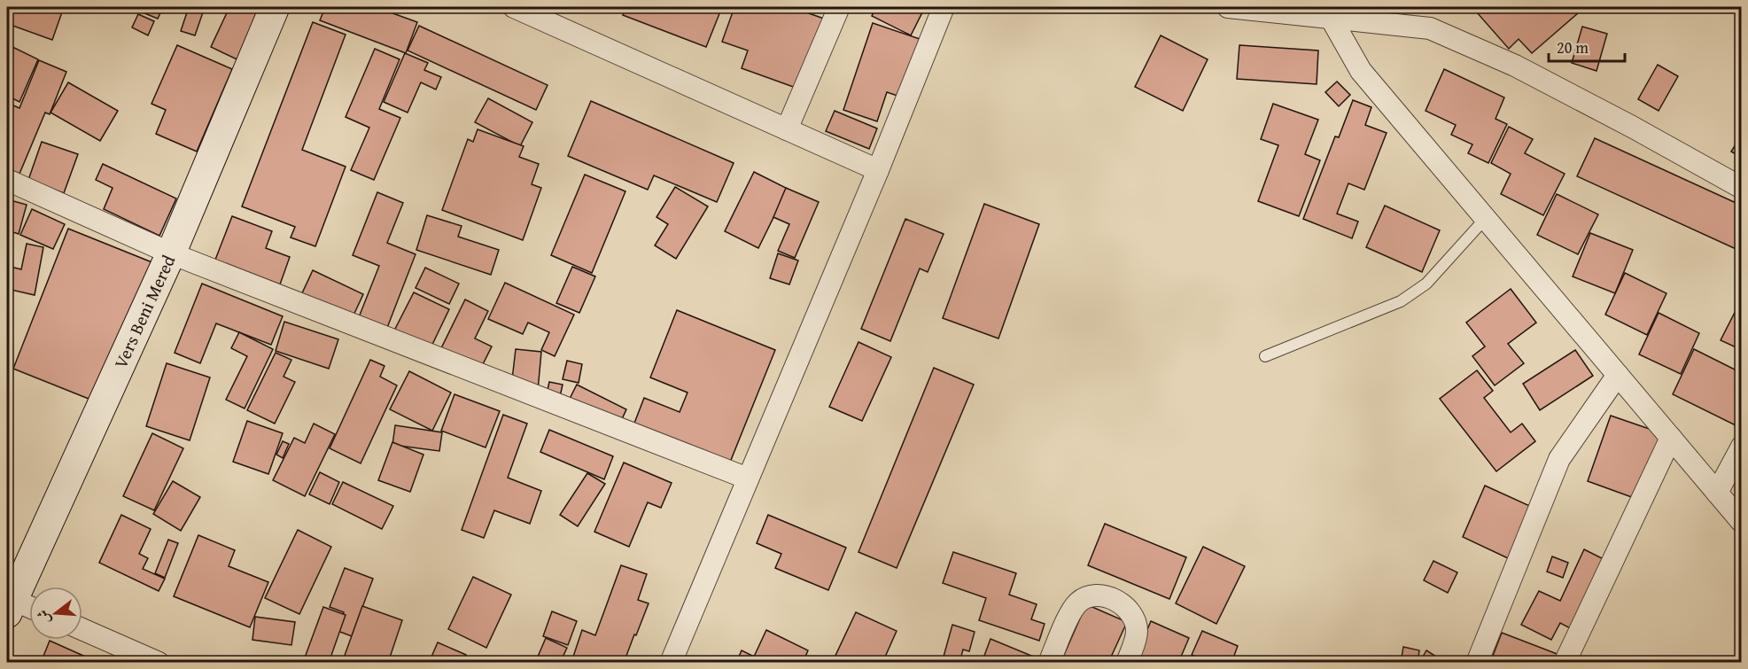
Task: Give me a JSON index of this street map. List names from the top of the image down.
{
  "streets": {
    "main road": ["Vers Beni Mered"]
  },
  "scale_bar": "20 m",
  "north": "left"
}
